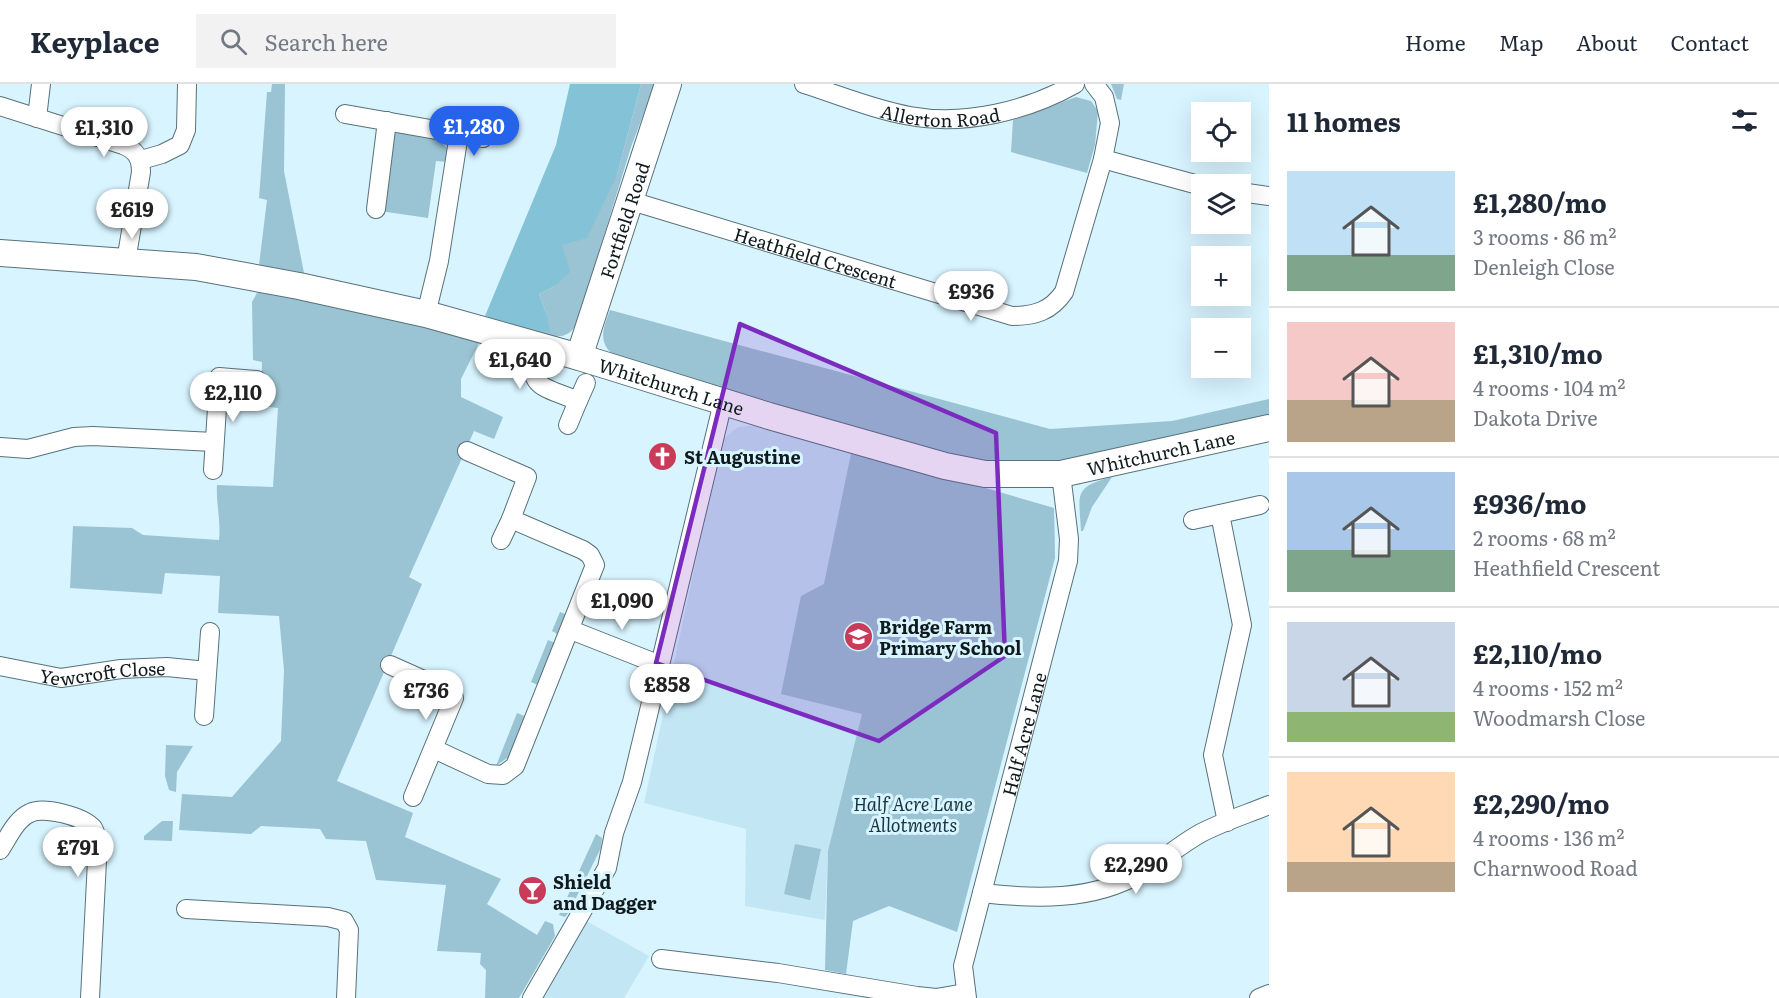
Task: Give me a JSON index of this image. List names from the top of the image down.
{
  "streets": {
    "street": [
      "Allerton Road",
      "Fortfield Road",
      "Heathfield Crescent",
      "Whitchurch Lane",
      "Yewcroft Close",
      "Half Acre Lane"
    ]
  },
  "crossings": [
    ["Fortfield Road", "Heathfield Crescent"],
    ["Fortfield Road", "Whitchurch Lane"],
    ["Whitchurch Lane", "Half Acre Lane"]
  ],
  "parks": ["Half Acre Lane Allotments"],
  "places": {
    "church": ["St Augustine"],
    "school or university": ["Bridge Farm Primary School"],
    "bar": ["Shield and Dagger"]
  },
  "page": {
    "header": "Keyplace",
    "search": "Search here",
    "nav": [
      "Home",
      "Map",
      "About",
      "Contact"
    ],
    "heading": "11 homes",
    "map_buttons": ["+", "−"],
    "price": [
      "£1,280",
      "£1,310",
      "£619",
      "£936",
      "£1,640",
      "£2,110",
      "£1,090",
      "£858",
      "£736",
      "£791",
      "£2,290"
    ],
    "list": [
      {
        "name": "£1,280/mo",
        "note": "3 rooms · 86 m² · Denleigh Close"
      },
      {
        "name": "£1,310/mo",
        "note": "4 rooms · 104 m² · Dakota Drive"
      },
      {
        "name": "£936/mo",
        "note": "2 rooms · 68 m² · Heathfield Crescent"
      },
      {
        "name": "£2,110/mo",
        "note": "4 rooms · 152 m² · Woodmarsh Close"
      },
      {
        "name": "£2,290/mo",
        "note": "4 rooms · 136 m² · Charnwood Road"
      }
    ]
  }
}
